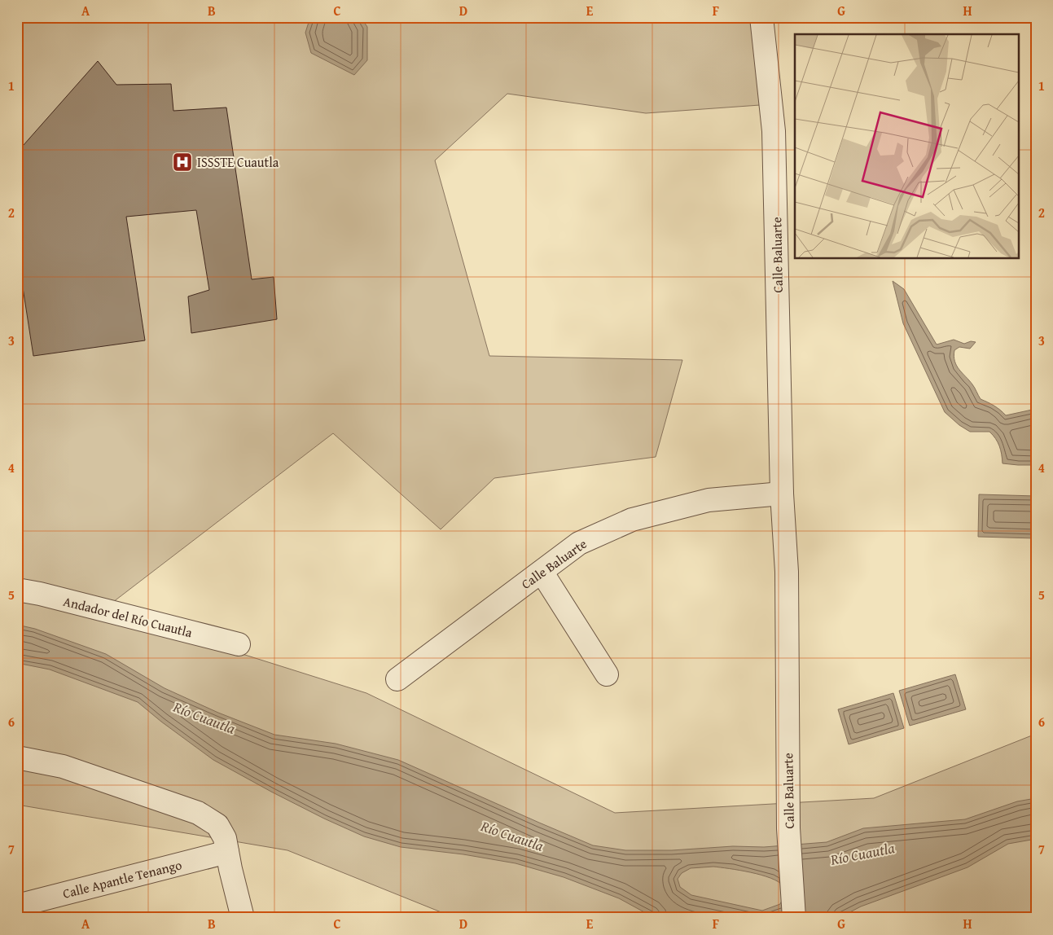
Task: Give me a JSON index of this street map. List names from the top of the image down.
{
  "streets": {
    "street": ["Calle Baluarte", "Andador del Río Cuautla", "Calle Apantle Tenango"]
  },
  "water": ["Río Cuautla"],
  "places": {
    "hospital": ["ISSSTE Cuautla"]
  },
  "grid": {
    "columns": [
      "A",
      "B",
      "C",
      "D",
      "E",
      "F",
      "G",
      "H"
    ],
    "rows": [
      "1",
      "2",
      "3",
      "4",
      "5",
      "6",
      "7"
    ]
  }
}
